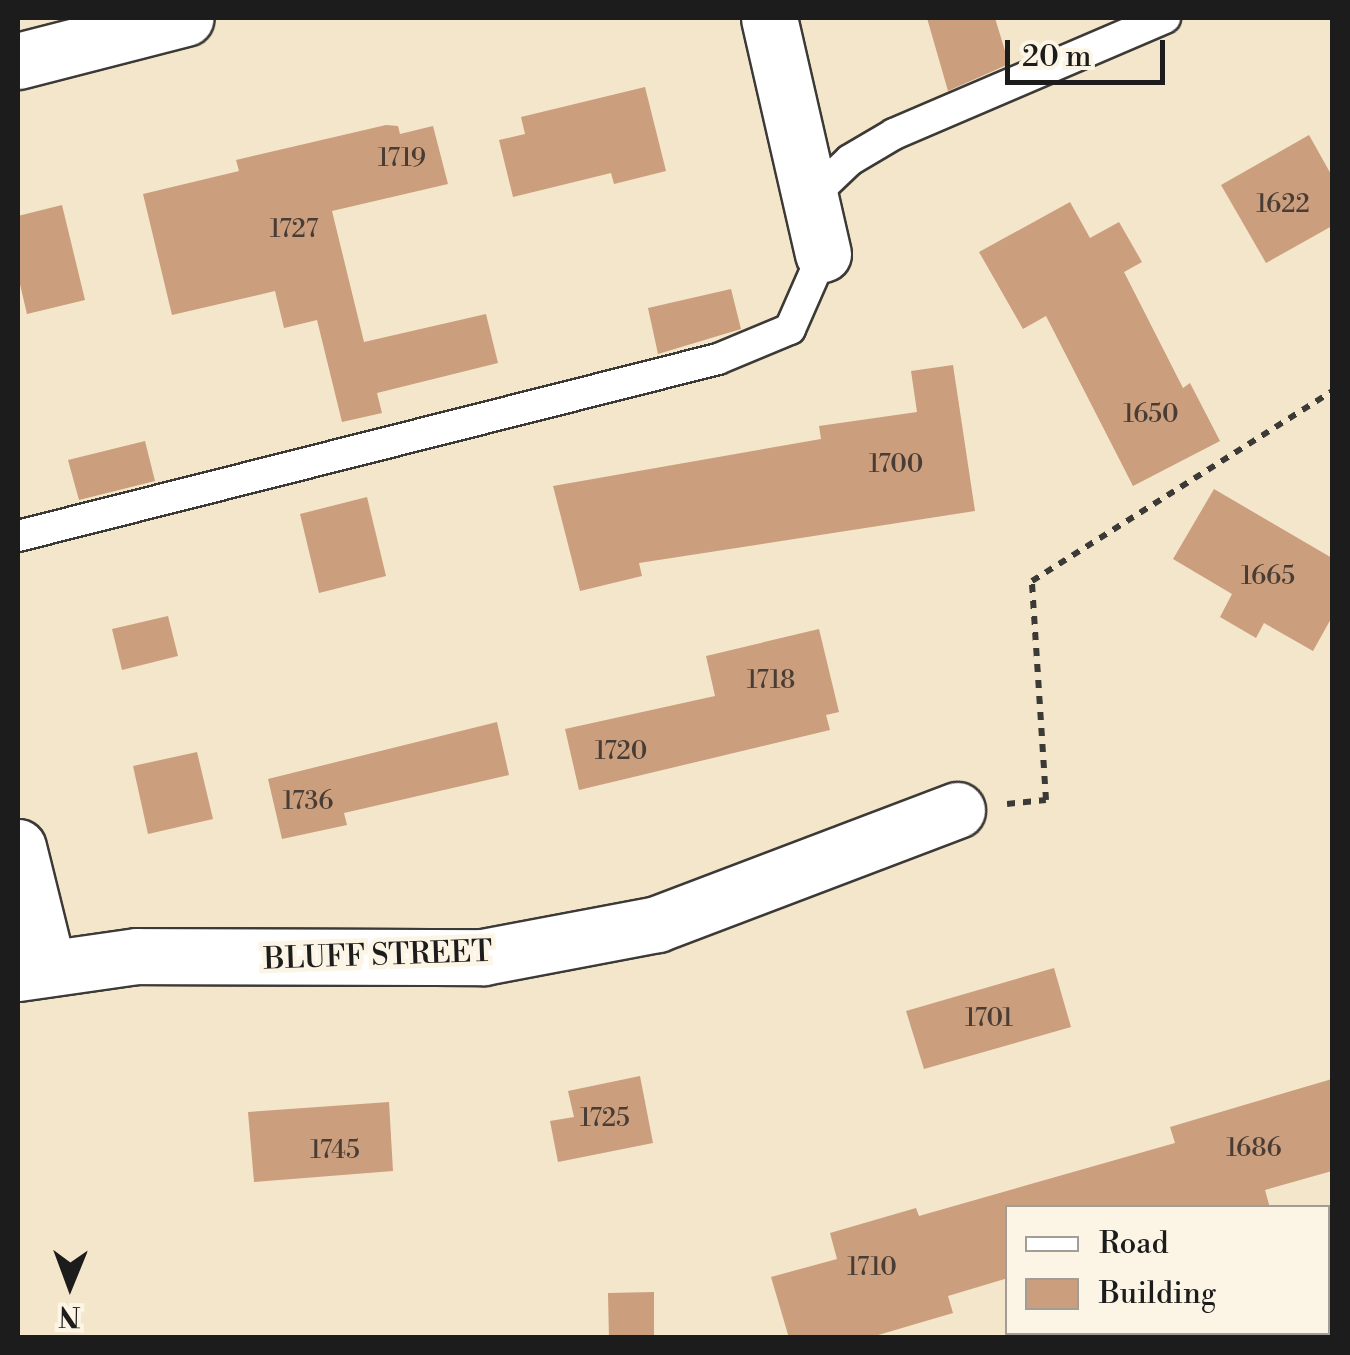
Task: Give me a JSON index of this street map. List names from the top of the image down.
{
  "streets": {
    "street": ["BLUFF STREET"]
  },
  "house_numbers": [
    "1719",
    "1622",
    "1727",
    "1650",
    "1700",
    "1665",
    "1718",
    "1720",
    "1736",
    "1701",
    "1725",
    "1686",
    "1745",
    "1710"
  ],
  "legend": ["Road", "Building"],
  "scale_bar": "20 m",
  "north": "bottom"
}
